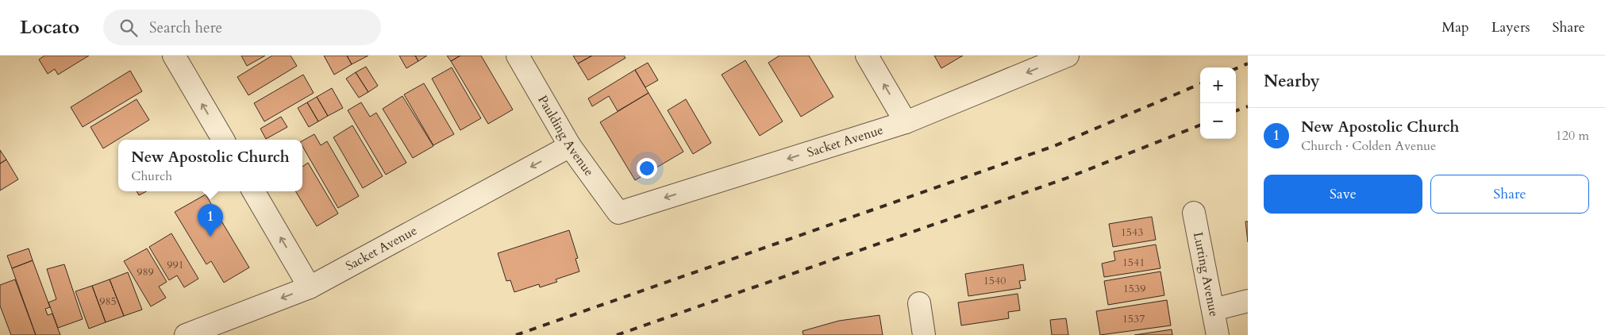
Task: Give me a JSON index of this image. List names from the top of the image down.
{
  "streets": {
    "street": ["Paulding Avenue", "Sacket Avenue", "Lurting Avenue"]
  },
  "crossings": [
    ["Paulding Avenue", "Sacket Avenue"]
  ],
  "one_way": ["Sacket Avenue"],
  "house_numbers": [
    "1543",
    "1541",
    "991",
    "989",
    "1540",
    "1539",
    "985",
    "1537"
  ],
  "page": {
    "header": "Locato",
    "search": "Search here",
    "nav": ["Map", "Layers", "Share"],
    "heading": "Nearby",
    "map_buttons": ["+", "−"],
    "list": [
      {
        "mark": "1",
        "name": "New Apostolic Church",
        "note": "Church · Colden Avenue",
        "value": "120 m"
      }
    ],
    "popup": ["New Apostolic Church", "Church"],
    "buttons": ["Save", "Share"],
    "pins": "1"
  }
}
